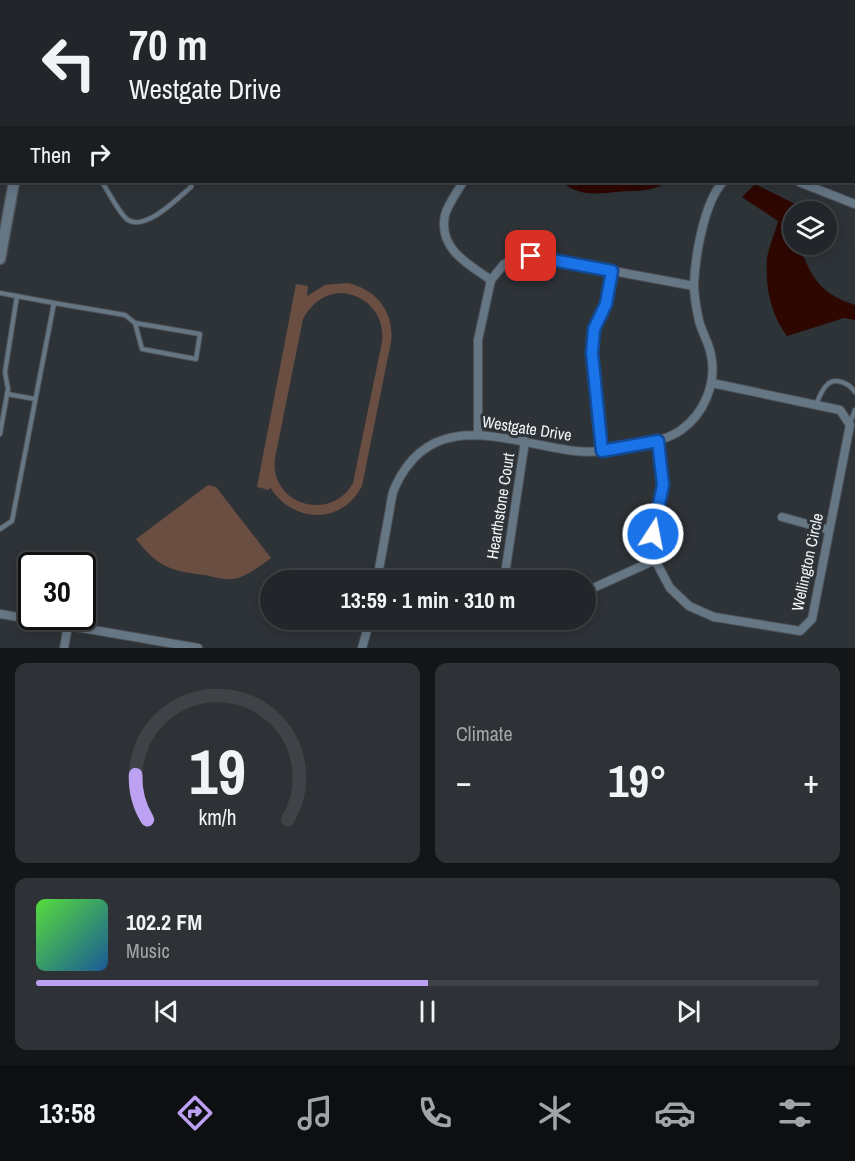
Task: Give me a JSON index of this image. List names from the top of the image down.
{
  "streets": {
    "street": ["Westgate Drive", "Hearthstone Court", "Wellington Circle"]
  },
  "crossings": [
    ["Westgate Drive", "Hearthstone Court"],
    ["Westgate Drive", "Wellington Circle"]
  ],
  "page": {
    "turn": ["70 m", "Westgate Drive"],
    "then": "Then",
    "limit": "30",
    "trip": "13:59 · 1 min · 310 m",
    "tile": "Climate",
    "heat": ["−", "19°", "+"],
    "song": ["102.2 FM", "Music"],
    "tabs": "13:58",
    "gauge": ["19", "km/h"]
  }
}
